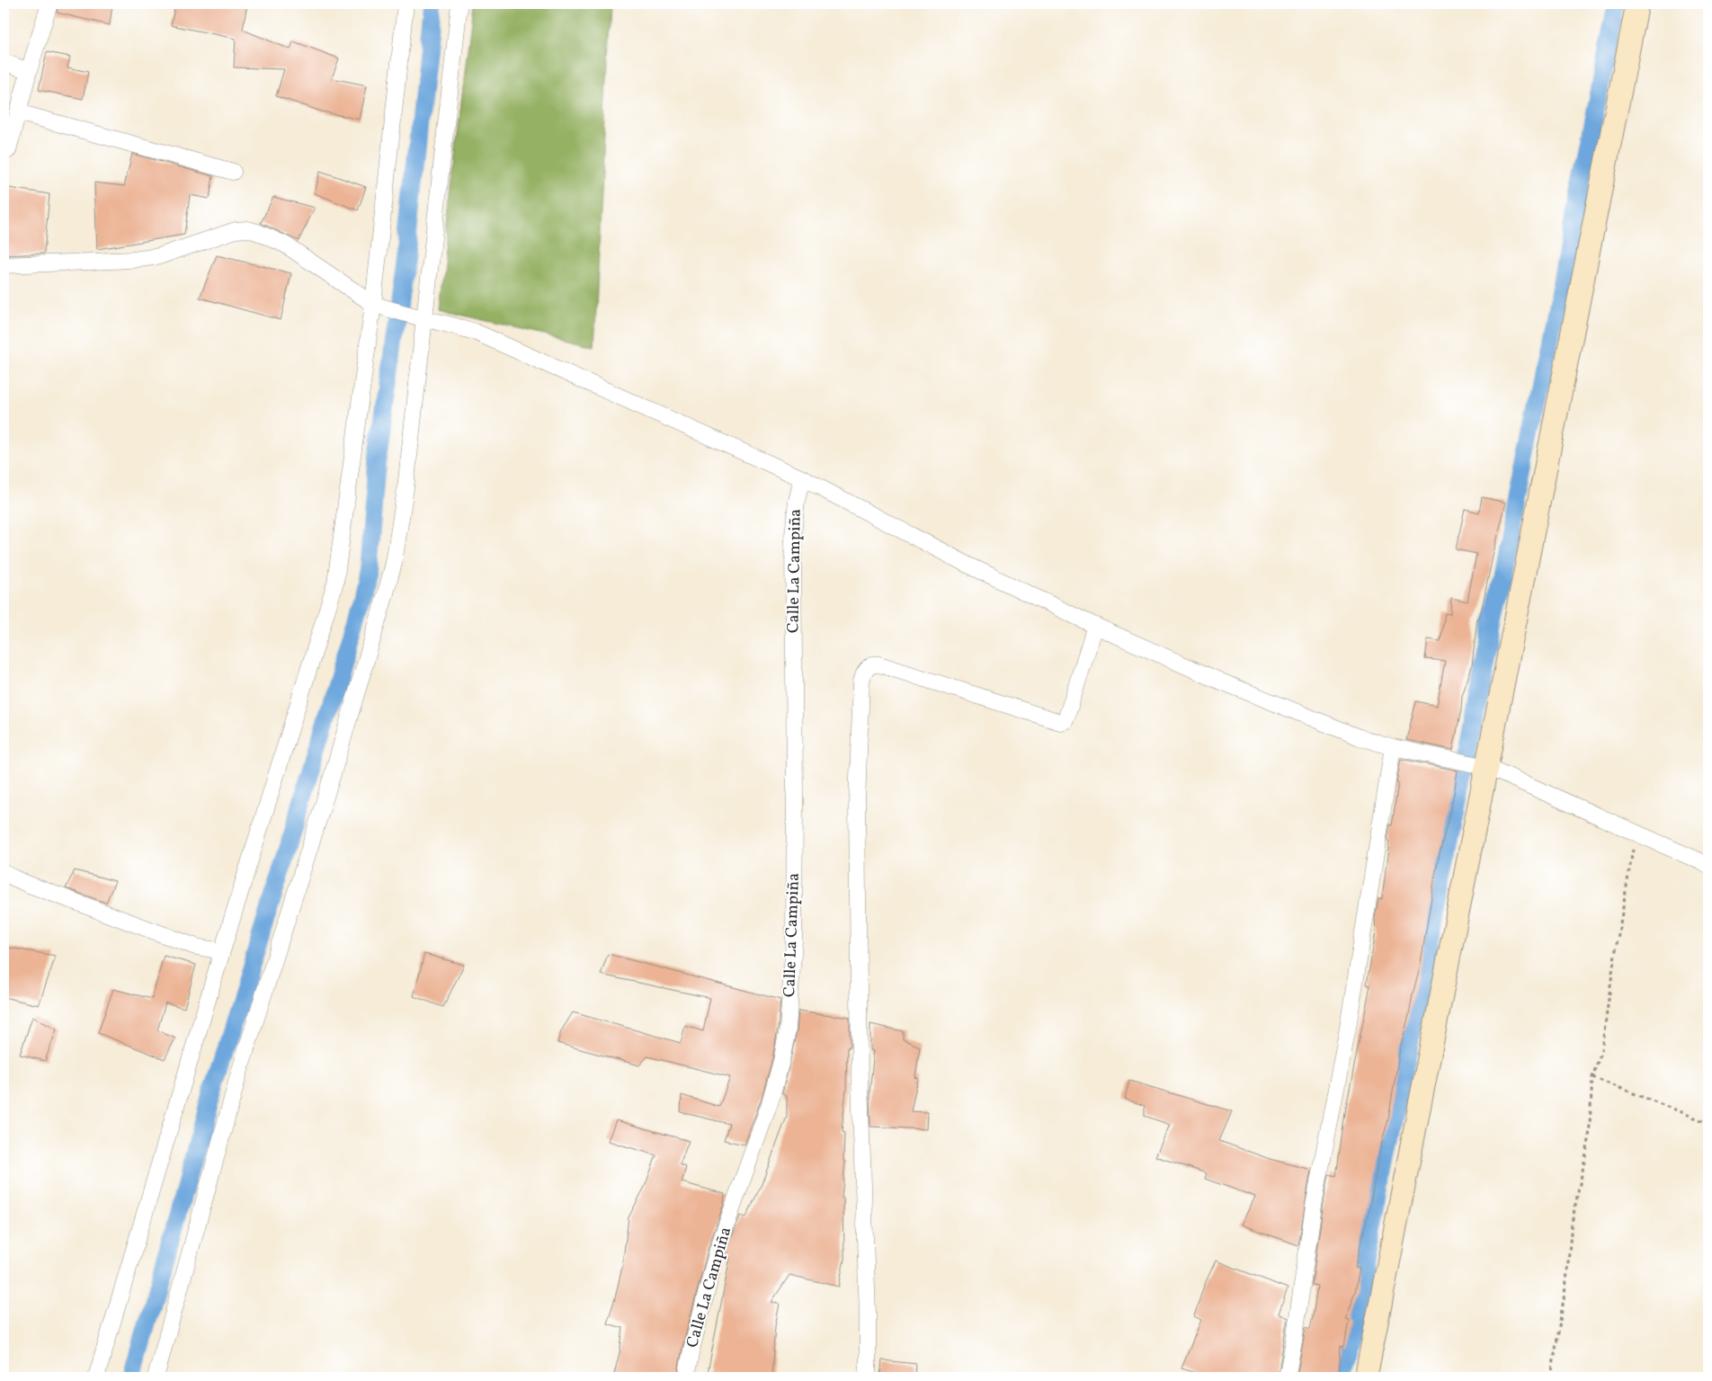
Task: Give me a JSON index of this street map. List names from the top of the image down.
{
  "streets": {
    "street": ["Calle La Campiña"]
  }
}
